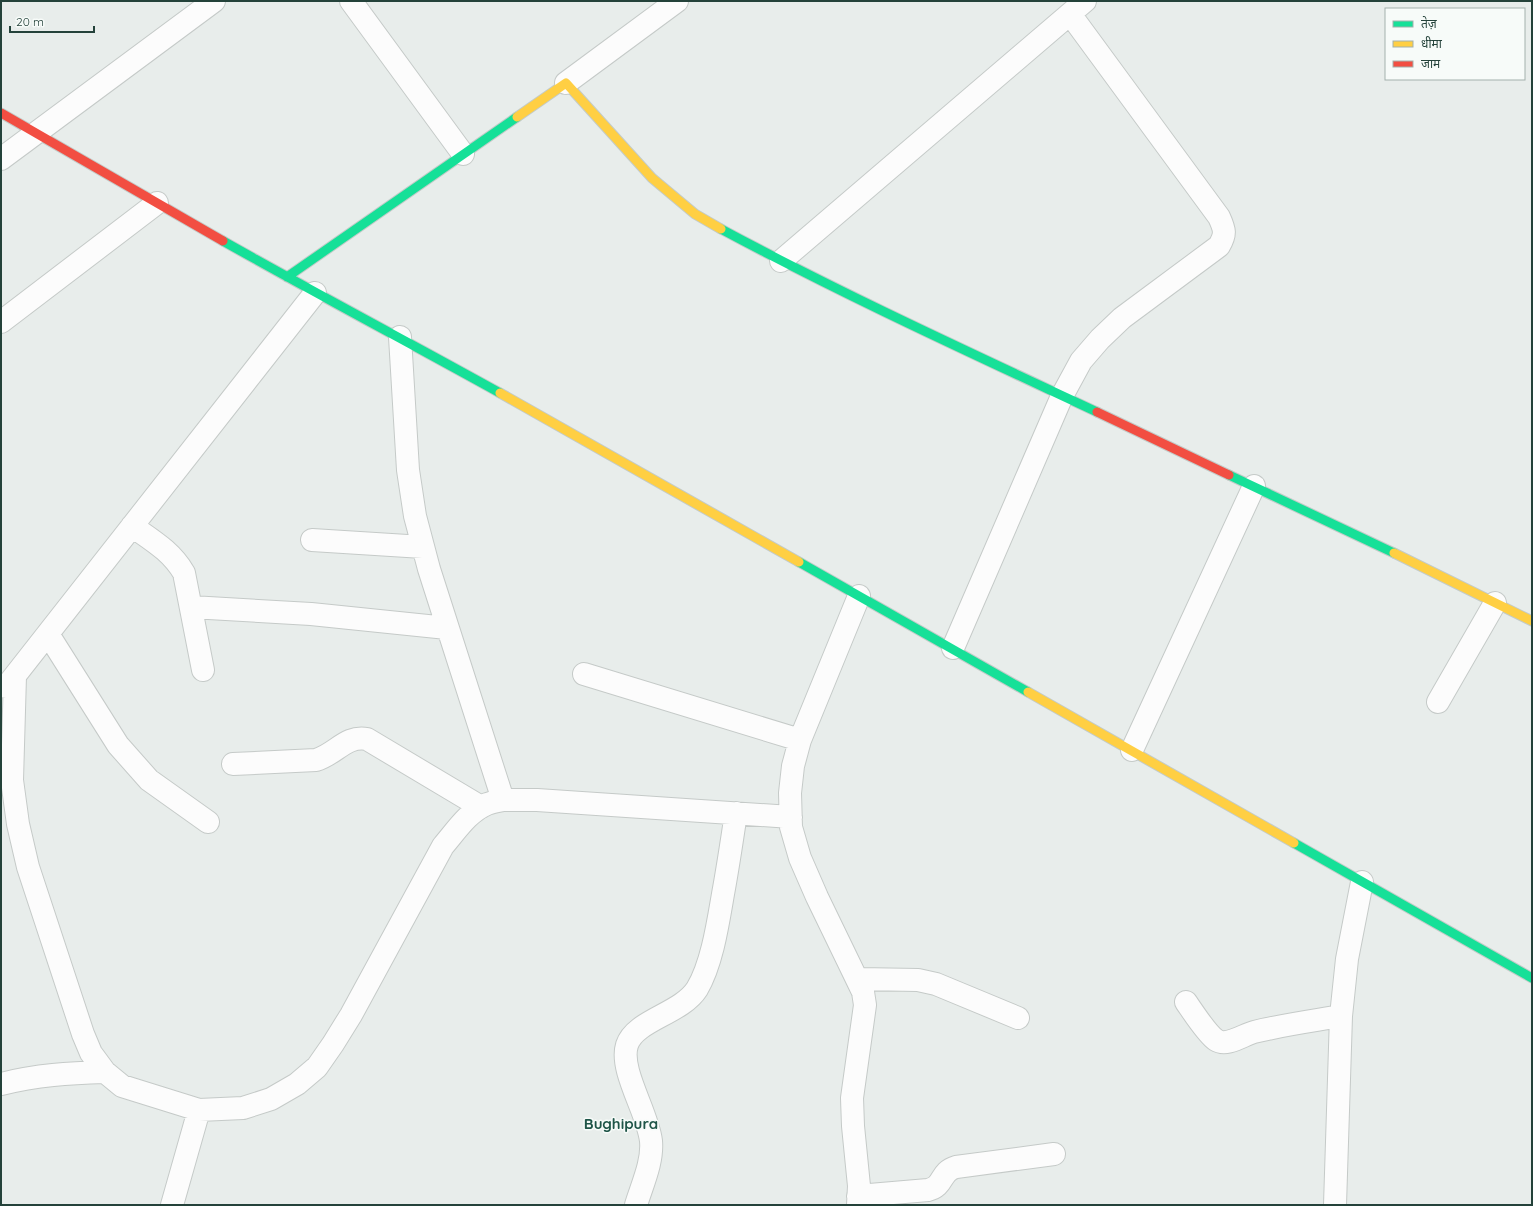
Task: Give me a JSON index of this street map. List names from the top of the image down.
{
  "districts": ["Bughipura"],
  "legend": ["तेज़", "धीमा", "जाम"],
  "scale_bar": "20 m"
}
